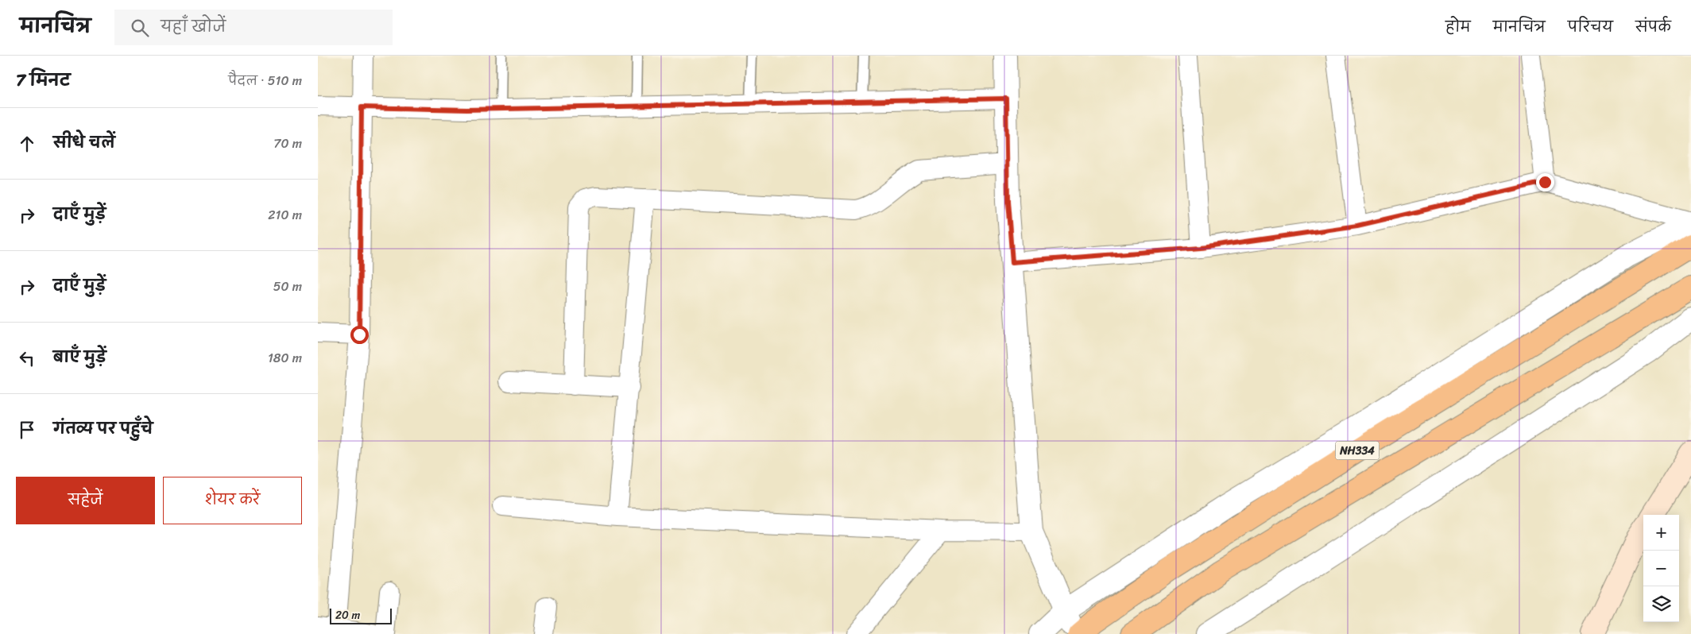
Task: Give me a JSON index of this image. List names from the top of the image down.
{
  "streets": {
    "highway": ["NH334"]
  },
  "scale_bar": "20 m",
  "page": {
    "header": "मानचित्र",
    "search": "यहाँ खोजें",
    "nav": [
      "होम",
      "मानचित्र",
      "परिचय",
      "संपर्क"
    ],
    "heading": ["7 मिनट", "पैदल · 510 m"],
    "list": [
      ["सीधे चलें", "70 m"],
      ["दाएँ मुड़ें", "210 m"],
      ["दाएँ मुड़ें", "50 m"],
      ["बाएँ मुड़ें", "180 m"],
      "गंतव्य पर पहुँचे"
    ],
    "buttons": ["सहेजें", "शेयर करें"],
    "map_buttons": ["+", "−"],
    "scale": "20 m"
  }
}
